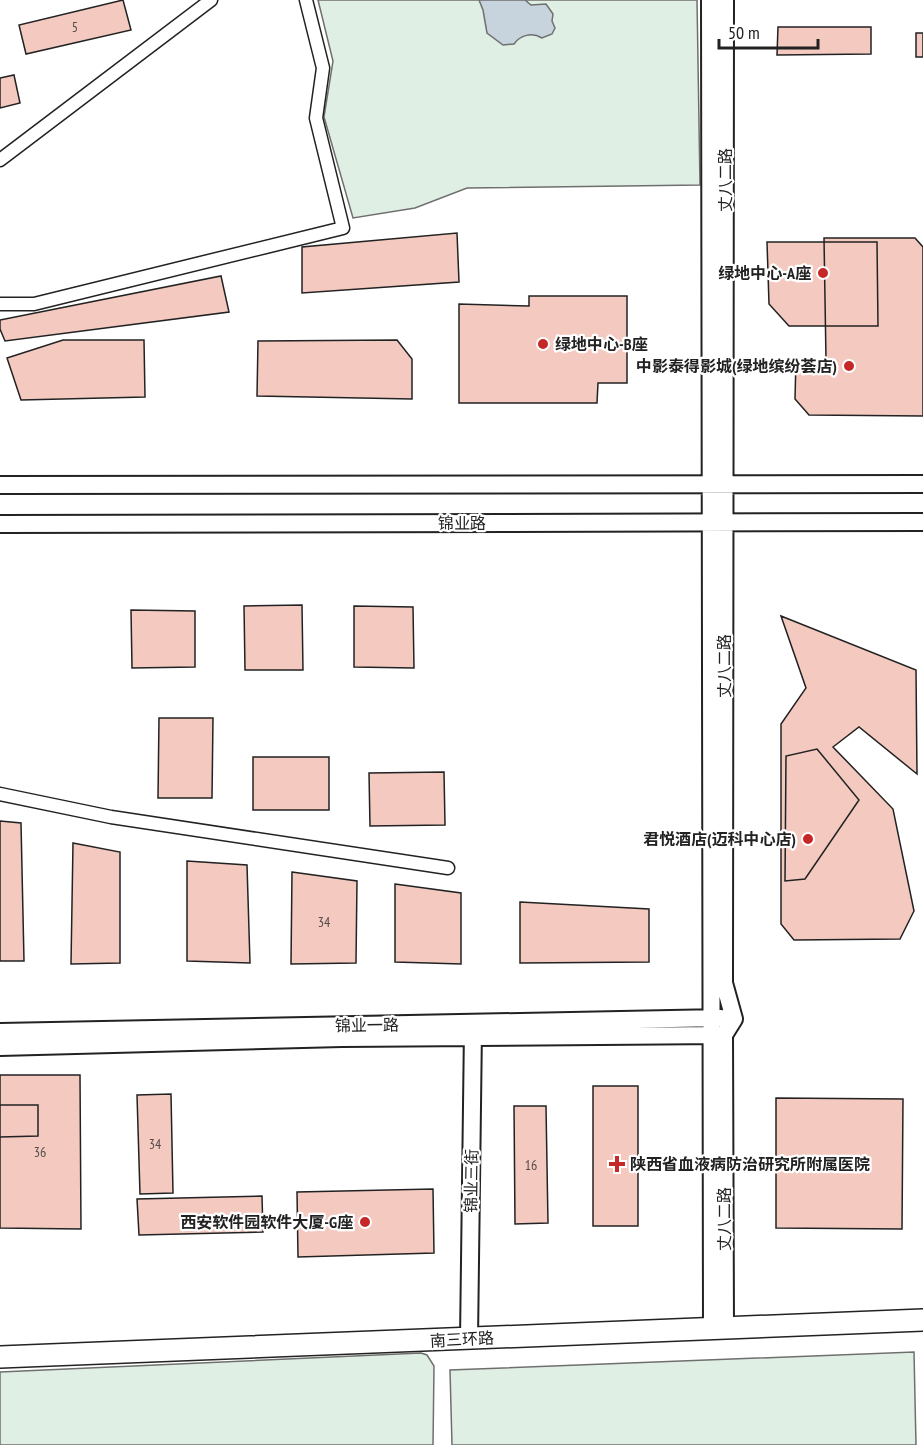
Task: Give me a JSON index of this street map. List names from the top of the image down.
{
  "streets": {
    "highway": ["南三环路"],
    "street": [
      "丈八二路",
      "锦业路",
      "锦业一路",
      "锦业三街"
    ]
  },
  "crossings": [
    ["丈八二路", "锦业路"],
    ["丈八二路", "锦业一路"],
    ["丈八二路", "南三环路"],
    ["锦业一路", "锦业三街"],
    ["锦业三街", "南三环路"]
  ],
  "places": {
    "other": [
      "绿地中心-A座",
      "绿地中心-B座",
      "中影泰得影城(绿地缤纷荟店)",
      "君悦酒店(迈科中心店)",
      "西安软件园软件大厦-G座"
    ],
    "health": ["陕西省血液病防治研究所附属医院"]
  },
  "house_numbers": [
    "5",
    "34",
    "34",
    "36",
    "16"
  ],
  "scale_bar": "50 m"
}
